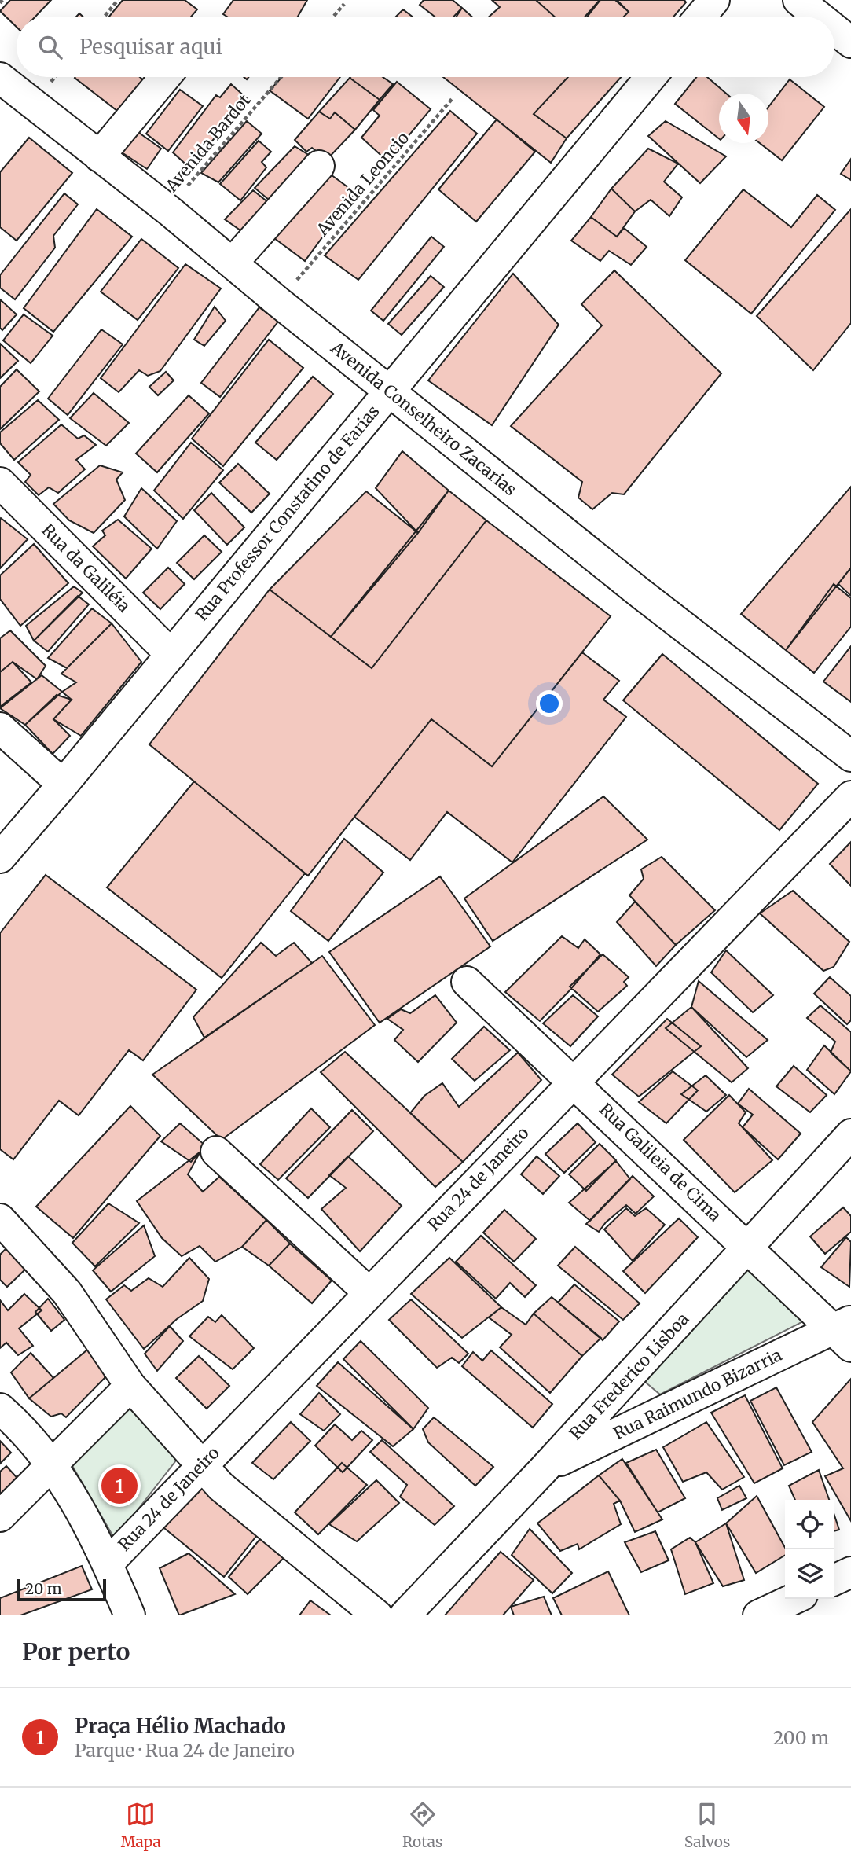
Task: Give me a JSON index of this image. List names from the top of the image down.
{
  "streets": {
    "street": [
      "Avenida Conselheiro Zacarias",
      "Rua Professor Constatino de Farias",
      "Rua da Galiléia",
      "Rua Galileia de Cima",
      "Rua 24 de Janeiro",
      "Rua Frederico Lisboa",
      "Rua Raimundo Bizarria"
    ],
    "path": ["Avenida Bardot", "Avenida Leoncio"]
  },
  "crossings": [
    ["Avenida Bardot", "Avenida Conselheiro Zacarias"],
    ["Avenida Conselheiro Zacarias", "Rua Professor Constatino de Farias"],
    ["Rua Professor Constatino de Farias", "Rua da Galiléia"],
    ["Rua Galileia de Cima", "Rua 24 de Janeiro"],
    ["Rua Galileia de Cima", "Rua Frederico Lisboa"],
    ["Rua Galileia de Cima", "Rua Raimundo Bizarria"],
    ["Rua Frederico Lisboa", "Rua Raimundo Bizarria"]
  ],
  "scale_bar": "20 m",
  "north": "bottom",
  "page": {
    "search": "Pesquisar aqui",
    "pins": "1",
    "scale": "20 m",
    "heading": "Por perto",
    "list": [
      {
        "mark": "1",
        "name": "Praça Hélio Machado",
        "note": "Parque · Rua 24 de Janeiro",
        "value": "200 m"
      }
    ],
    "nav": ["Mapa", "Rotas", "Salvos"]
  }
}
